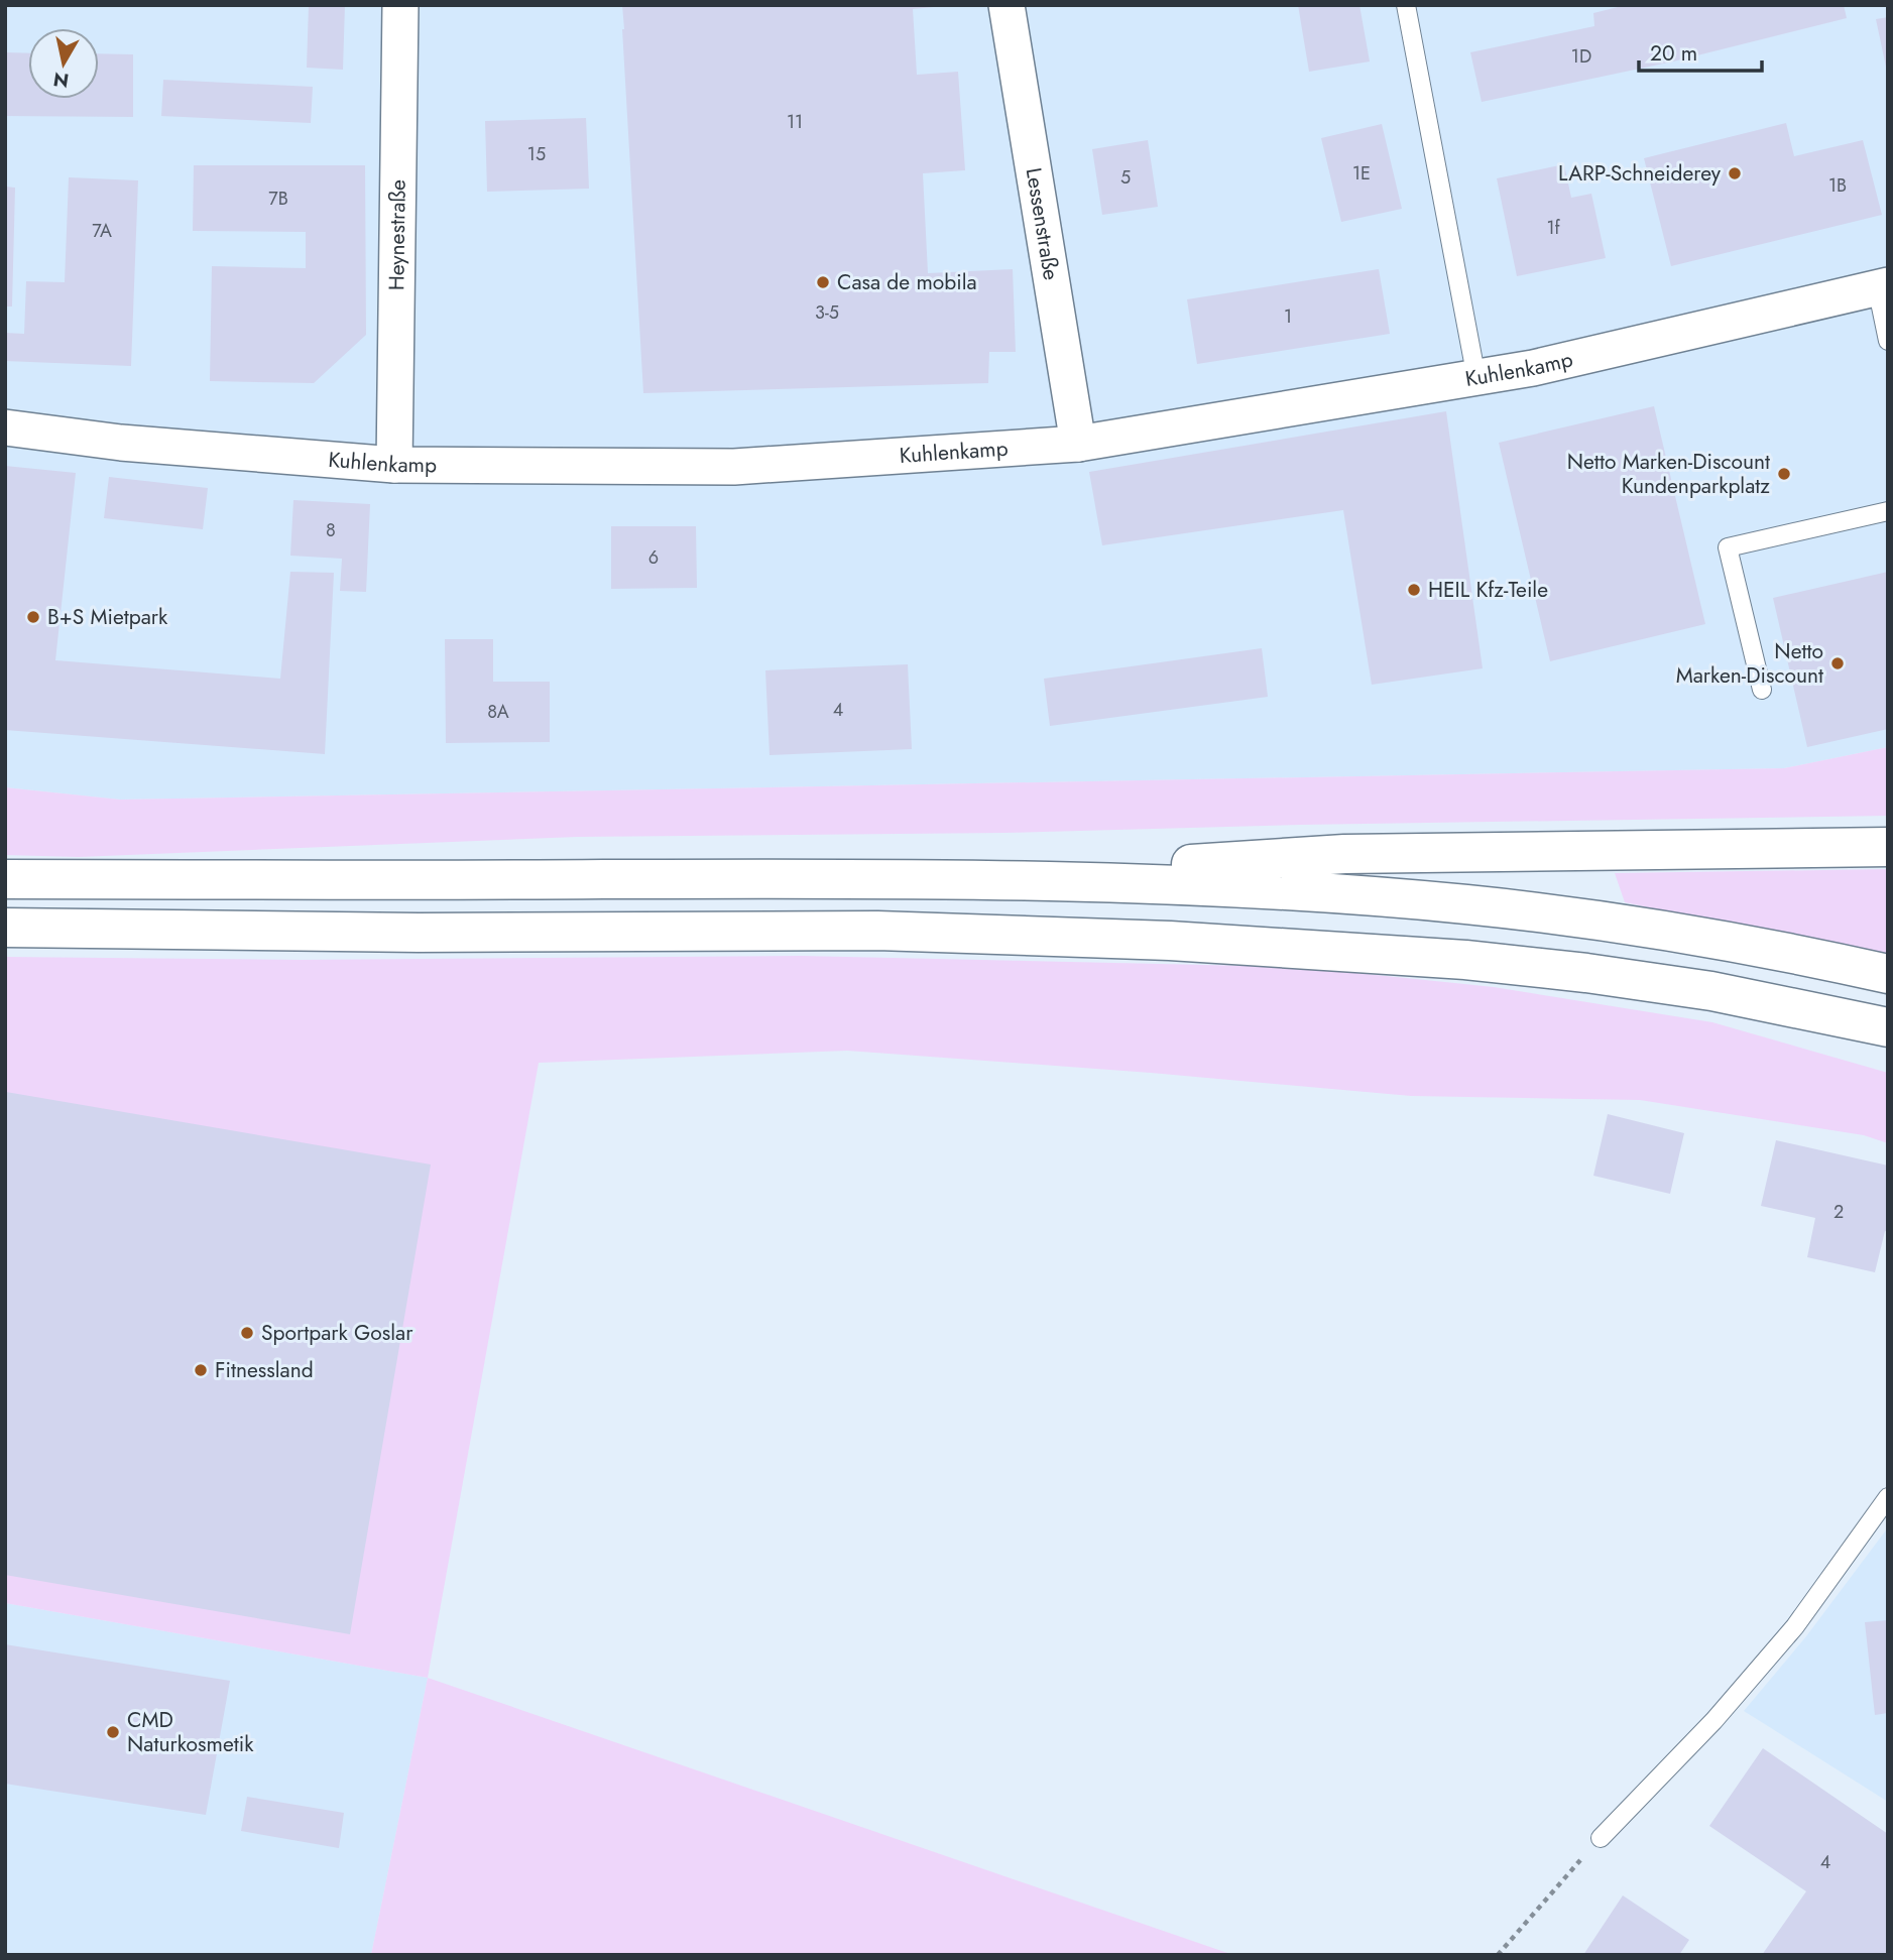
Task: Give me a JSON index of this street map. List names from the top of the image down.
{
  "streets": {
    "street": ["Lessenstraße", "Heynestraße", "Kuhlenkamp"]
  },
  "crossings": [
    ["Lessenstraße", "Kuhlenkamp"],
    ["Heynestraße", "Kuhlenkamp"]
  ],
  "places": [
    "LARP-Schneiderey",
    "Casa de mobila",
    "Netto Marken-Discount Kundenparkplatz",
    "HEIL Kfz-Teile",
    "B+S Mietpark",
    "Netto Marken-Discount",
    "Sportpark Goslar",
    "Fitnessland",
    "CMD Naturkosmetik"
  ],
  "house_numbers": [
    "1D",
    "11",
    "15",
    "1E",
    "5",
    "1B",
    "7B",
    "1f",
    "7A",
    "3-5",
    "1",
    "8",
    "6",
    "4",
    "8A",
    "2",
    "4"
  ],
  "scale_bar": "20 m",
  "north": "bottom"
}
